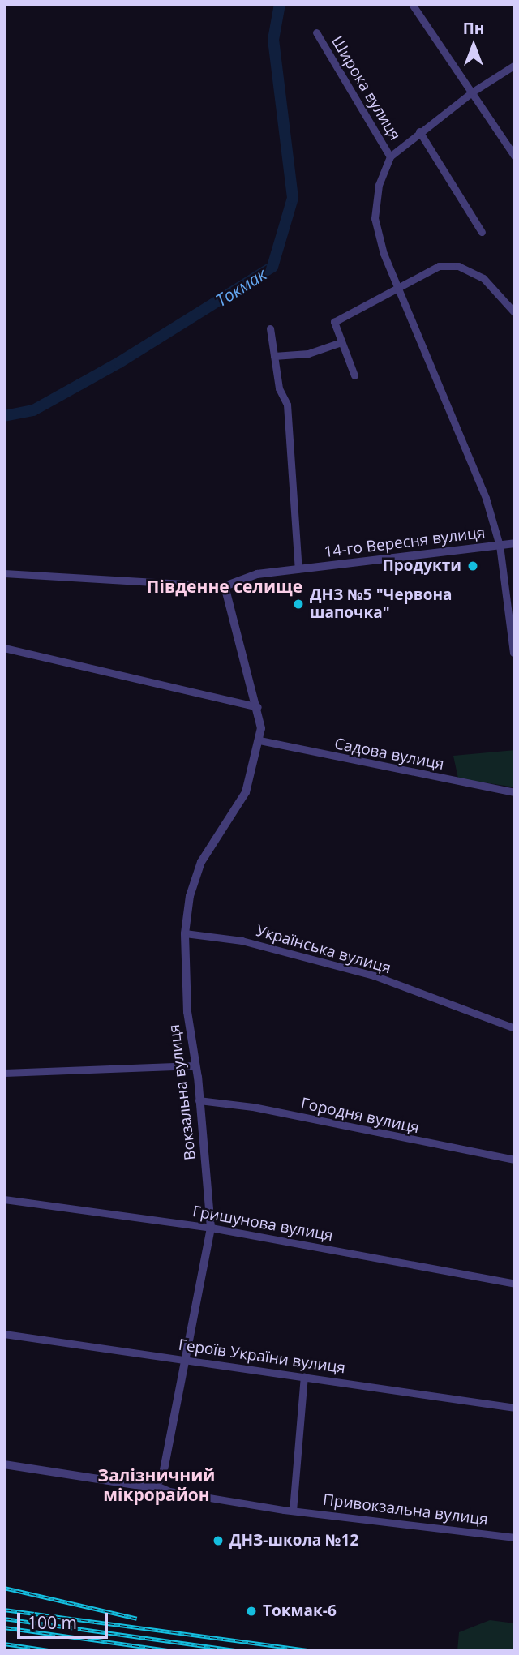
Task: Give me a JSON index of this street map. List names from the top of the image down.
{
  "streets": {
    "street": [
      "Широка вулиця",
      "14-го Вересня вулиця",
      "Садова вулиця",
      "Українська вулиця",
      "Вокзальна вулиця",
      "Городня вулиця",
      "Гришунова вулиця",
      "Героїв України вулиця",
      "Привокзальна вулиця"
    ]
  },
  "crossings": [
    ["Широка вулиця", "14-го Вересня вулиця"],
    ["14-го Вересня вулиця", "Вокзальна вулиця"],
    ["Садова вулиця", "Вокзальна вулиця"],
    ["Українська вулиця", "Вокзальна вулиця"],
    ["Вокзальна вулиця", "Городня вулиця"],
    ["Вокзальна вулиця", "Гришунова вулиця"],
    ["Вокзальна вулиця", "Героїв України вулиця"],
    ["Вокзальна вулиця", "Привокзальна вулиця"]
  ],
  "districts": ["Південне селище", "Залізничний мікрорайон"],
  "water": ["Токмак"],
  "places": [
    "Продукти",
    "ДНЗ №5 \"Червона шапочка\"",
    "ДНЗ-школа №12",
    "Токмак-6"
  ],
  "scale_bar": "100 m",
  "north": "top"
}
